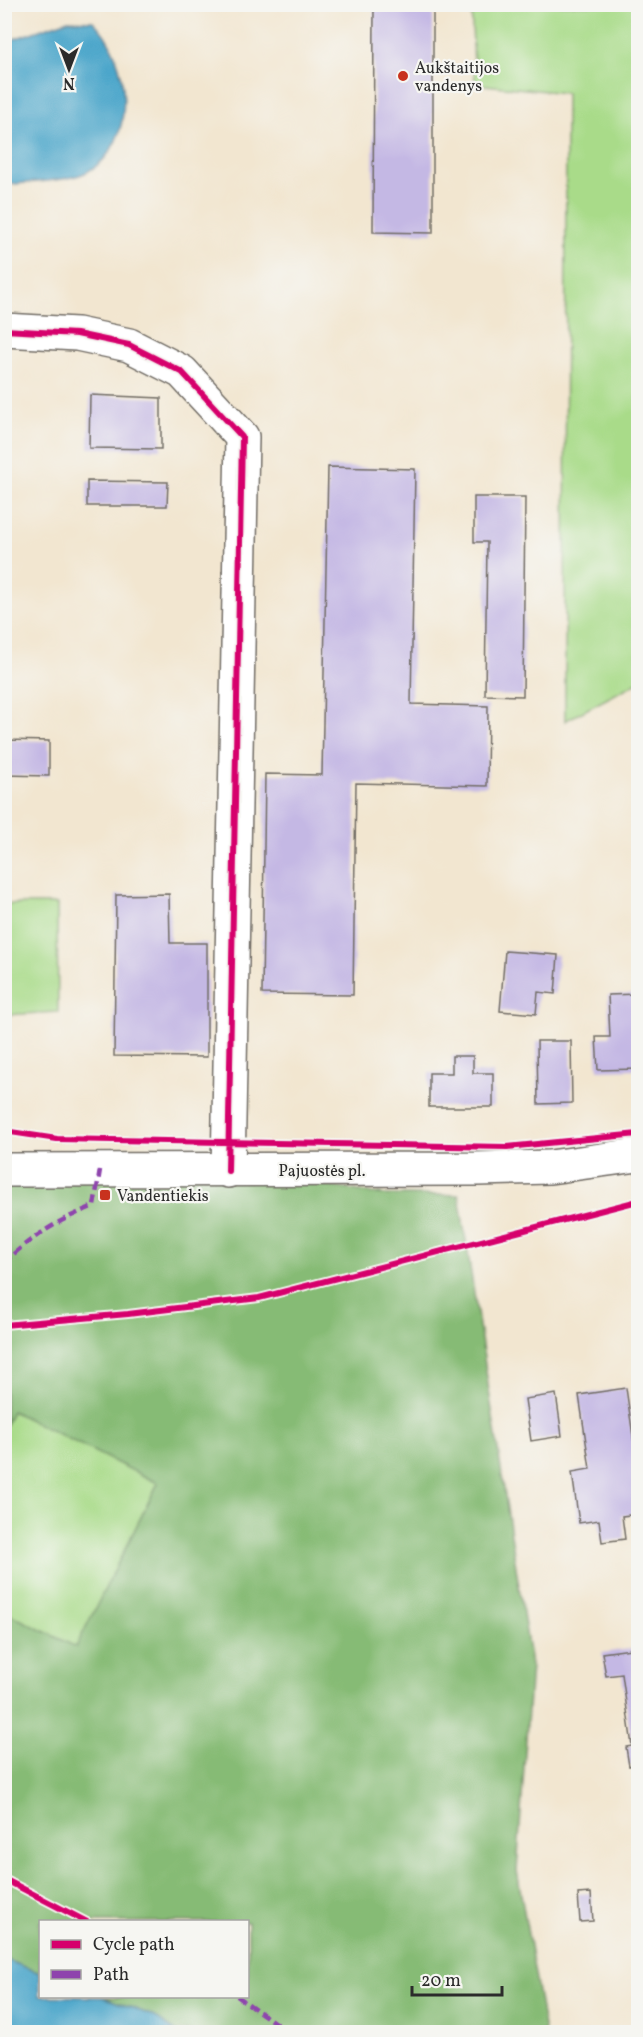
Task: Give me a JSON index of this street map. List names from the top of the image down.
{
  "streets": {
    "street": ["Pajuostės pl."]
  },
  "places": {
    "other": ["Aukštaitijos vandenys"],
    "transit": ["Vandentiekis"]
  },
  "legend": ["Cycle path", "Path"],
  "scale_bar": "20 m",
  "north": "bottom"
}
